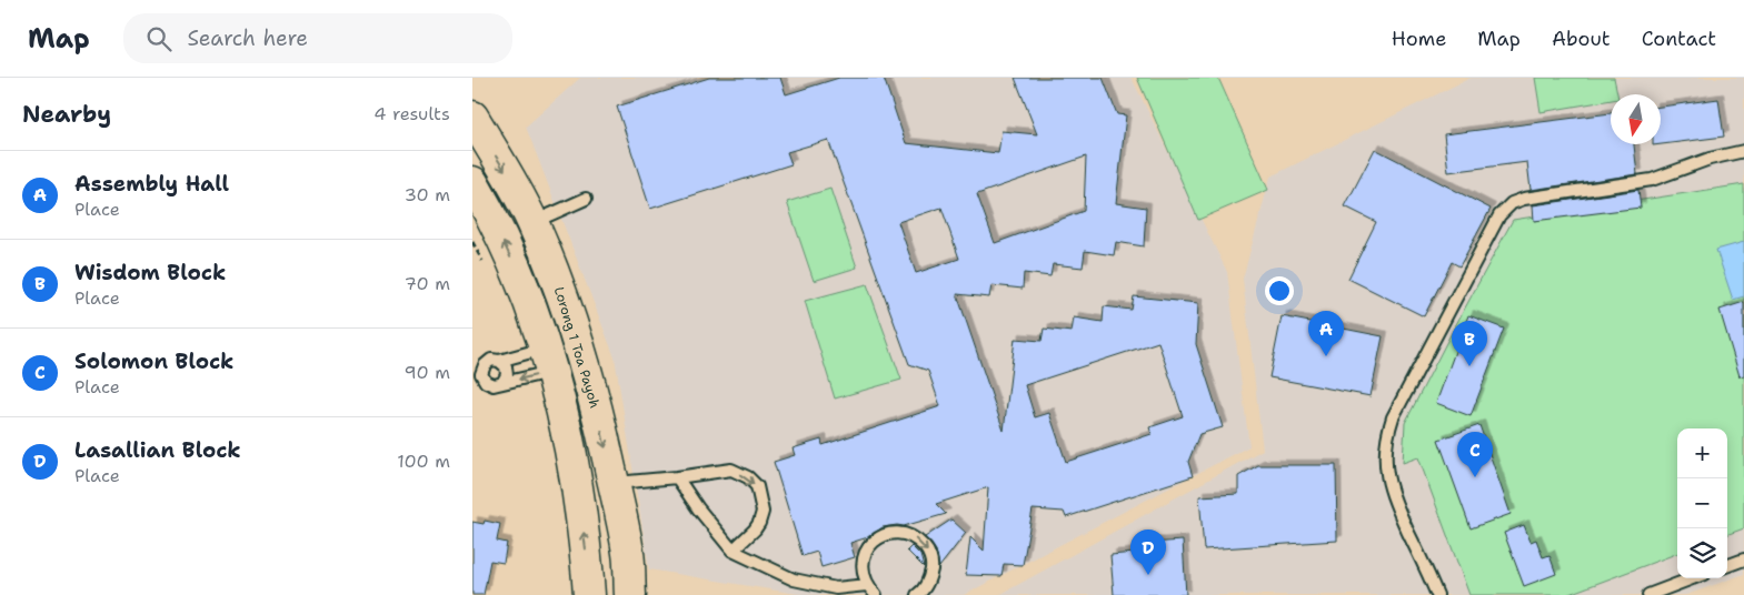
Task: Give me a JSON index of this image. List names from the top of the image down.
{
  "streets": {
    "main road": ["Lorong 1 Toa Payoh"]
  },
  "north": "bottom",
  "page": {
    "header": "Map",
    "search": "Search here",
    "nav": [
      "Home",
      "Map",
      "About",
      "Contact"
    ],
    "heading": ["Nearby", "4 results"],
    "list": [
      {
        "mark": "A",
        "name": "Assembly Hall",
        "note": "Place",
        "value": "30 m"
      },
      {
        "mark": "B",
        "name": "Wisdom Block",
        "note": "Place",
        "value": "70 m"
      },
      {
        "mark": "C",
        "name": "Solomon Block",
        "note": "Place",
        "value": "90 m"
      },
      {
        "mark": "D",
        "name": "Lasallian Block",
        "note": "Place",
        "value": "100 m"
      }
    ],
    "pins": [
      "A",
      "B",
      "C",
      "D"
    ],
    "map_buttons": ["+", "−"]
  }
}
